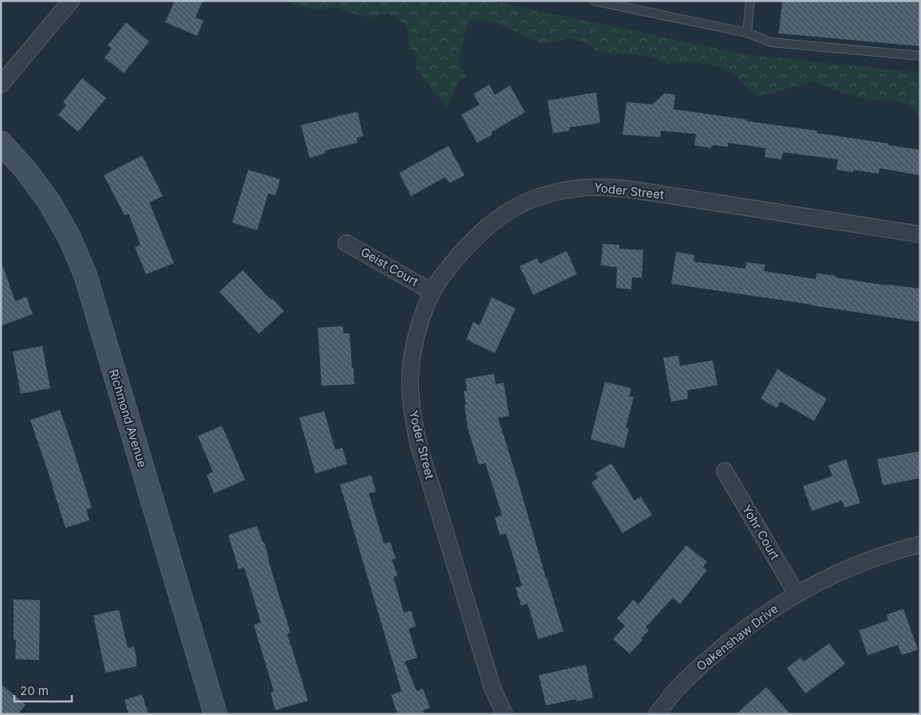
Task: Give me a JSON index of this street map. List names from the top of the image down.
{
  "streets": {
    "street": [
      "Yoder Street",
      "Geist Court",
      "Richmond Avenue",
      "Yohr Court",
      "Oakenshaw Drive"
    ]
  },
  "crossings": [
    ["Yoder Street", "Geist Court"],
    ["Yohr Court", "Oakenshaw Drive"]
  ],
  "scale_bar": "20 m"
}
